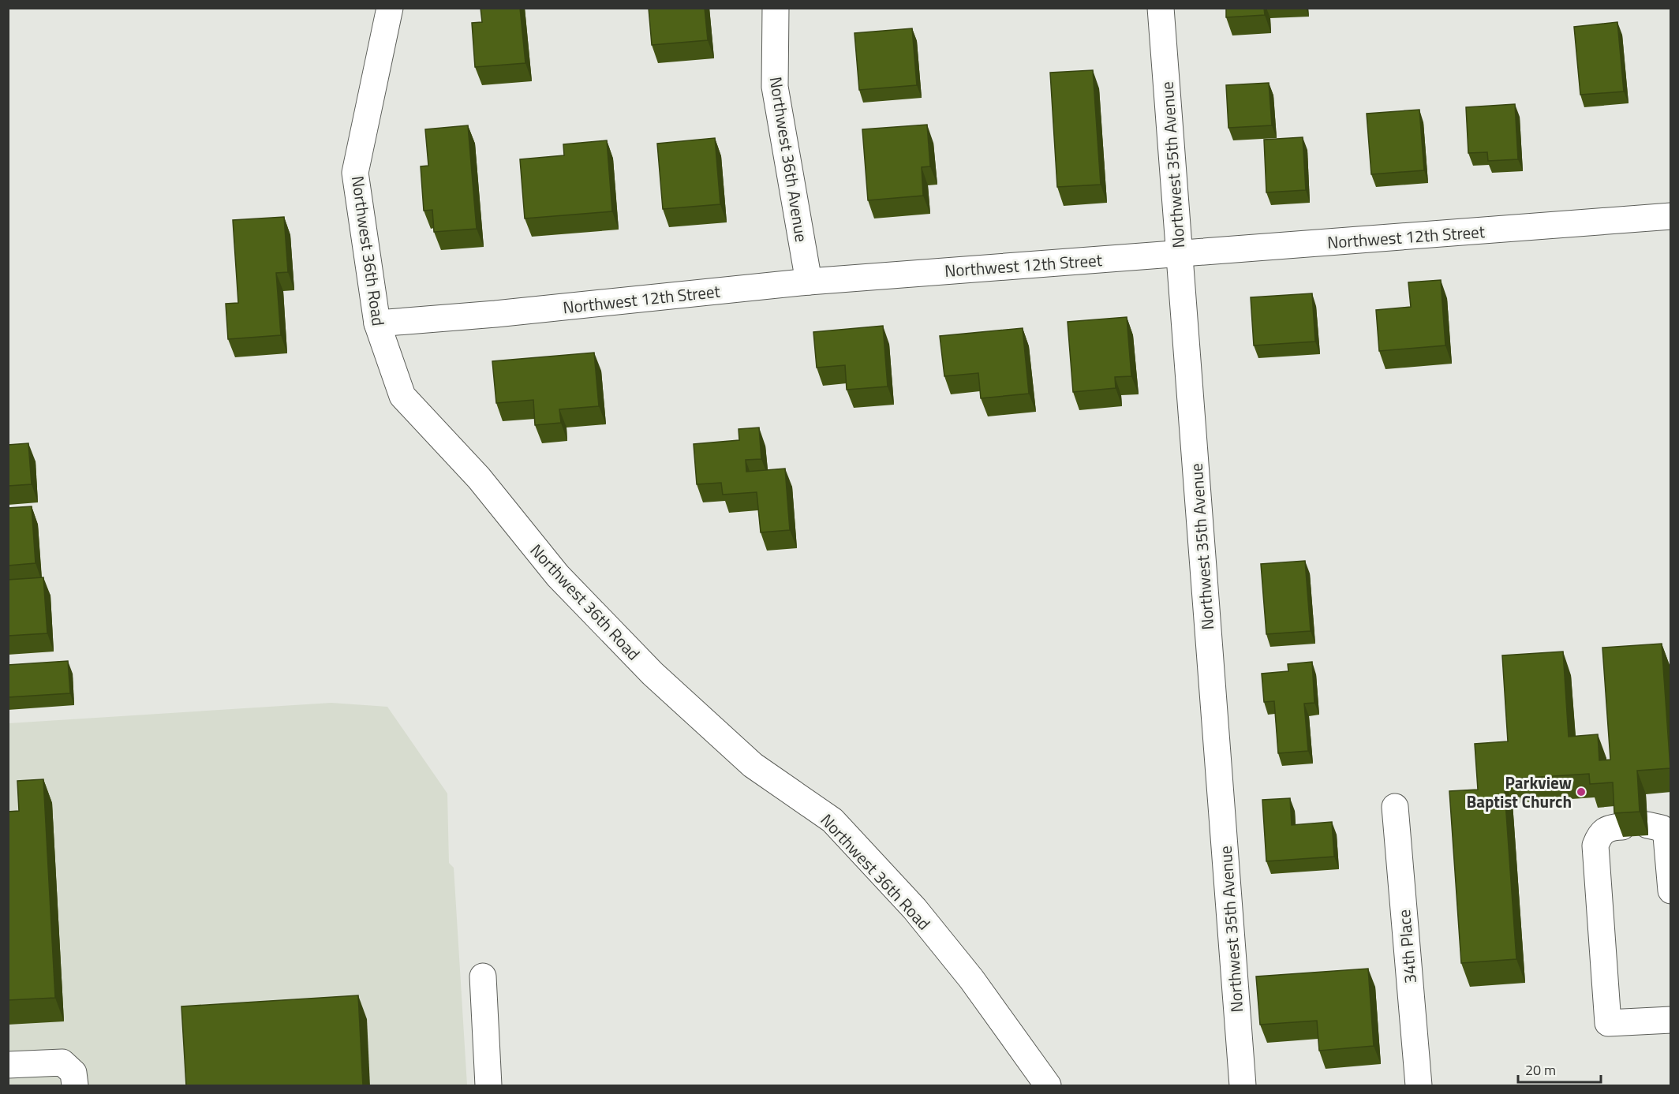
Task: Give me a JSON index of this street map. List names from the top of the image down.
{
  "streets": {
    "street": [
      "Northwest 36th Avenue",
      "Northwest 35th Avenue",
      "Northwest 12th Street",
      "Northwest 36th Road",
      "34th Place"
    ]
  },
  "crossings": [
    ["Northwest 36th Avenue", "Northwest 12th Street"],
    ["Northwest 35th Avenue", "Northwest 12th Street"],
    ["Northwest 12th Street", "Northwest 36th Road"]
  ],
  "places": ["Parkview Baptist Church"],
  "scale_bar": "20 m"
}
